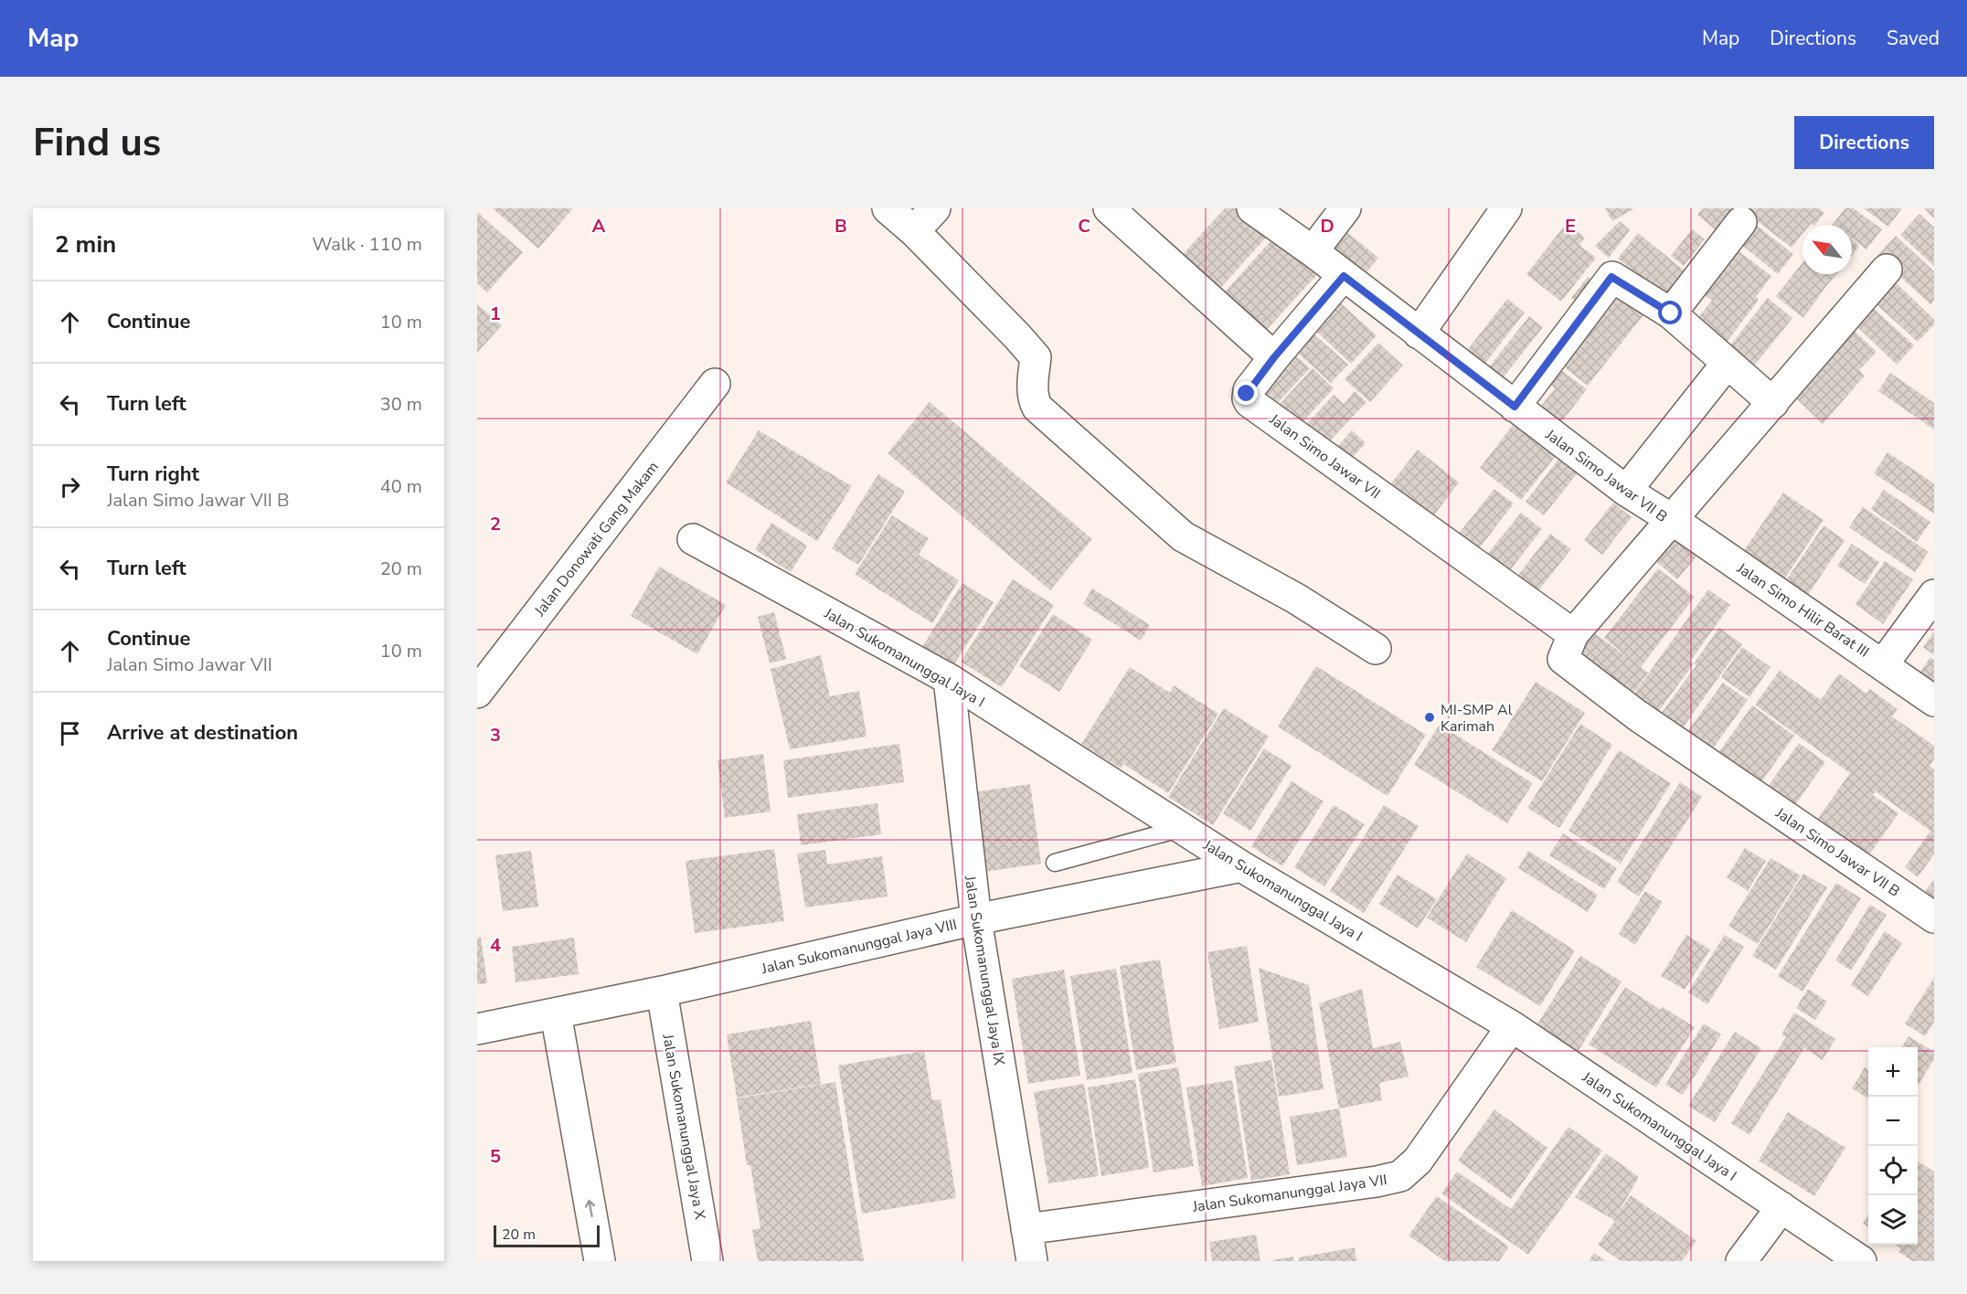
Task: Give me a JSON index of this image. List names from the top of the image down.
{
  "streets": {
    "street": [
      "Jalan Simo Jawar VII",
      "Jalan Simo Jawar VII B",
      "Jalan Donowati Gang Makam",
      "Jalan Simo Hilir Barat III",
      "Jalan Sukomanunggal Jaya I",
      "Jalan Sukomanunggal Jaya VIII",
      "Jalan Sukomanunggal Jaya IX",
      "Jalan Sukomanunggal Jaya X",
      "Jalan Sukomanunggal Jaya VII"
    ]
  },
  "crossings": [
    ["Jalan Simo Jawar VII", "Jalan Simo Jawar VII B"],
    ["Jalan Simo Jawar VII B", "Jalan Simo Hilir Barat III"],
    ["Jalan Sukomanunggal Jaya I", "Jalan Sukomanunggal Jaya VIII"],
    ["Jalan Sukomanunggal Jaya I", "Jalan Sukomanunggal Jaya IX"],
    ["Jalan Sukomanunggal Jaya I", "Jalan Sukomanunggal Jaya VII"],
    ["Jalan Sukomanunggal Jaya VIII", "Jalan Sukomanunggal Jaya IX"],
    ["Jalan Sukomanunggal Jaya VIII", "Jalan Sukomanunggal Jaya X"],
    ["Jalan Sukomanunggal Jaya IX", "Jalan Sukomanunggal Jaya VII"]
  ],
  "places": ["MI-SMP Al Karimah"],
  "scale_bar": "20 m",
  "north": "top left",
  "page": {
    "header": "Map",
    "nav": ["Map", "Directions", "Saved"],
    "buttons": "Directions",
    "title": "Find us",
    "heading": ["2 min", "Walk · 110 m"],
    "list": [
      ["Continue", "10 m"],
      ["Turn left", "30 m"],
      ["Turn right", "Jalan Simo Jawar VII B", "40 m"],
      ["Turn left", "20 m"],
      ["Continue", "Jalan Simo Jawar VII", "10 m"],
      "Arrive at destination"
    ],
    "map_buttons": ["+", "−"],
    "scale": "20 m"
  },
  "grid": {
    "columns": [
      "A",
      "B",
      "C",
      "D",
      "E"
    ],
    "rows": [
      "1",
      "2",
      "3",
      "4",
      "5"
    ]
  }
}
